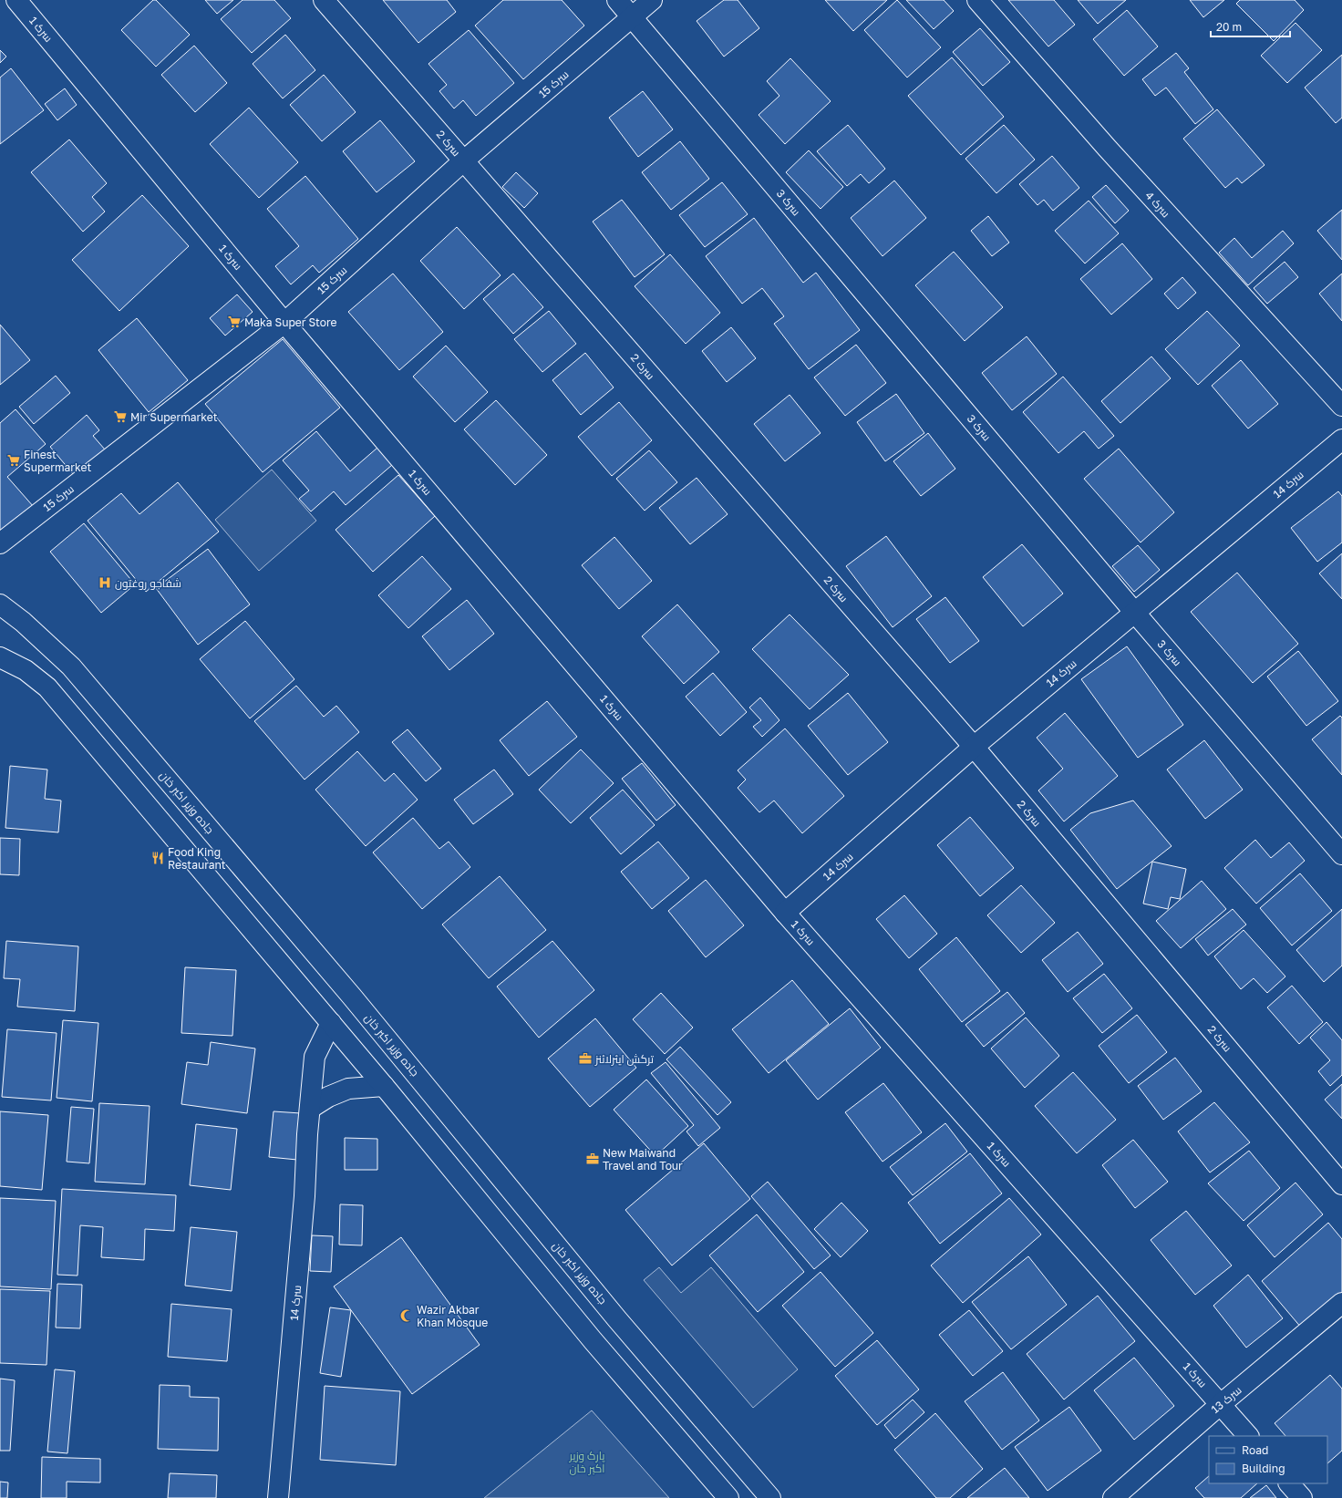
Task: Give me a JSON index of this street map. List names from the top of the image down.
{
  "streets": {
    "street": [
      "سرک 1",
      "سرک 15",
      "سرک 2",
      "سرک 3",
      "سرک 4",
      "سرک 14",
      "جاده وزیر اکبر خان",
      "سرک 13"
    ]
  },
  "crossings": [
    ["سرک 1", "سرک 15"],
    ["سرک 1", "سرک 14"],
    ["سرک 1", "سرک 13"],
    ["سرک 15", "سرک 2"],
    ["سرک 15", "سرک 3"],
    ["سرک 2", "سرک 14"],
    ["سرک 3", "سرک 14"]
  ],
  "parks": ["پارک وزیر اکبر خان"],
  "places": {
    "supermarket": ["Maka Super Store", "Mir Supermarket", "Finest Supermarket"],
    "hospital": ["شفاجو روغتون"],
    "restaurant": ["Food King Restaurant"],
    "office": ["ترکش ایئرلائنز", "New Maiwand Travel and Tour"],
    "mosque": ["Wazir Akbar Khan Mosque"]
  },
  "legend": ["Road", "Building"],
  "scale_bar": "20 m"
}
